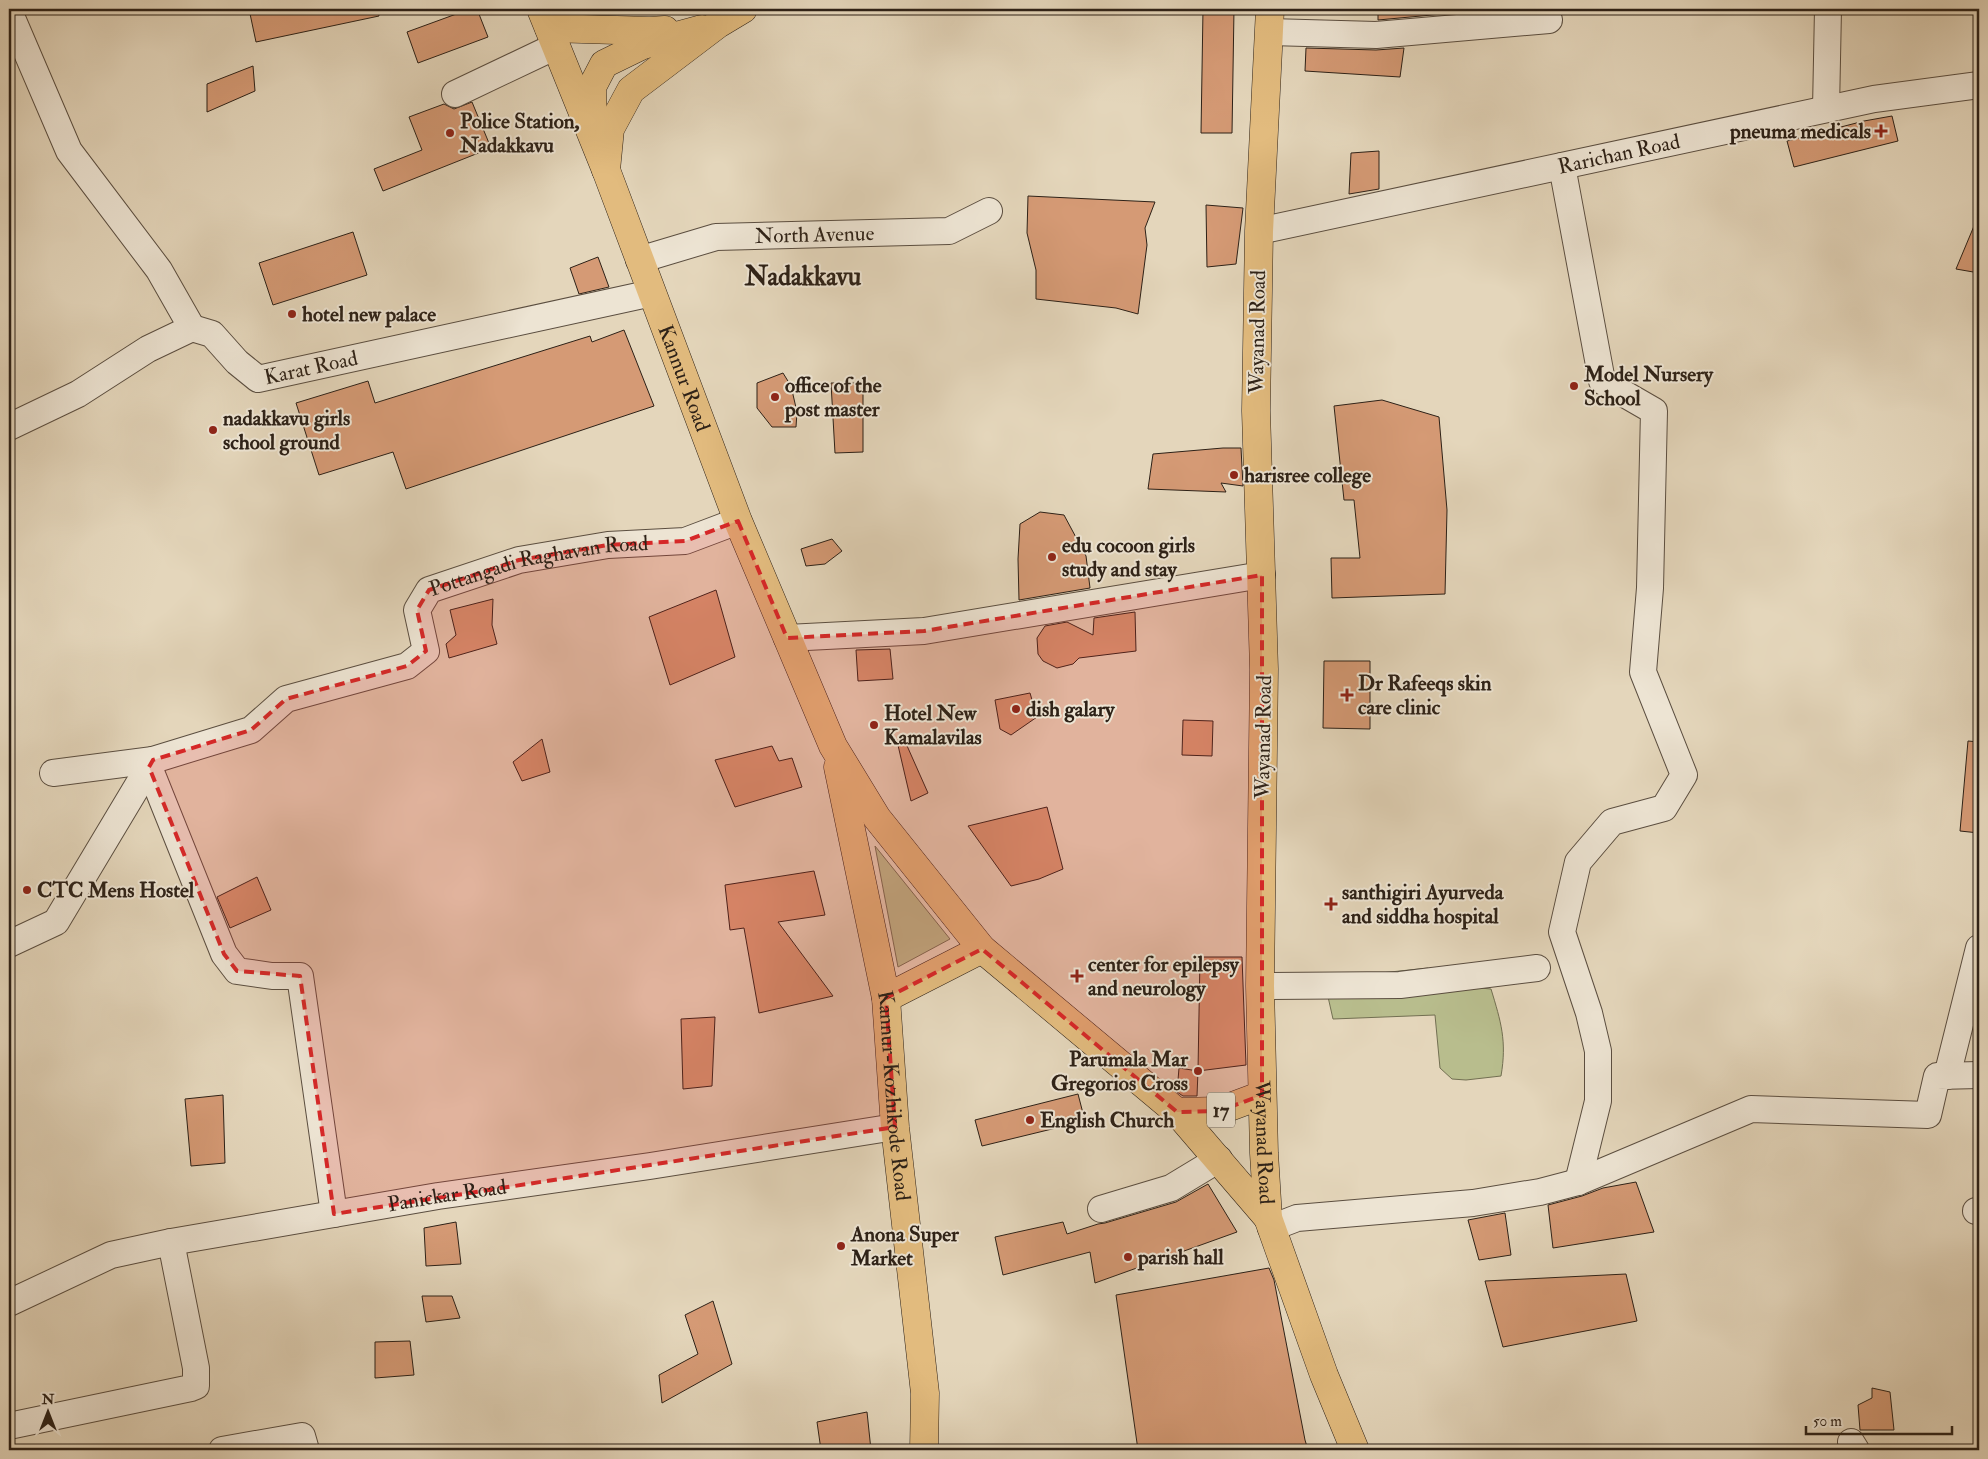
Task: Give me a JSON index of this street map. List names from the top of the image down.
{
  "streets": {
    "main road": [
      "Wayanad Road",
      "Kannur Road",
      "Kannur-Kozhikode Road",
      "17"
    ],
    "street": [
      "Rarichan Road",
      "North Avenue",
      "Karat Road",
      "Pottangadi Raghavan Road",
      "Panickar Road"
    ]
  },
  "crossings": [
    ["Rarichan Road", "Wayanad Road"],
    ["North Avenue", "Kannur Road"],
    ["Wayanad Road", "17"],
    ["Karat Road", "Kannur Road"],
    ["Kannur Road", "Pottangadi Raghavan Road"],
    ["Kannur Road", "Kannur-Kozhikode Road"],
    ["Kannur-Kozhikode Road", "Panickar Road"]
  ],
  "districts": ["Nadakkavu"],
  "places": {
    "health": [
      "pneuma medicals",
      "Dr Rafeeqs skin care clinic",
      "santhigiri Ayurveda and siddha hospital",
      "center for epilepsy and neurology"
    ],
    "other": [
      "Police Station, Nadakkavu",
      "hotel new palace",
      "Model Nursery School",
      "office of the post master",
      "nadakkavu girls school ground",
      "harisree college",
      "edu cocoon girls study and stay",
      "dish galary",
      "Hotel New Kamalavilas",
      "CTC Mens Hostel",
      "Parumala Mar Gregorios Cross",
      "English Church",
      "Anona Super Market",
      "parish hall"
    ]
  },
  "scale_bar": "50 m",
  "north": "top"
}
